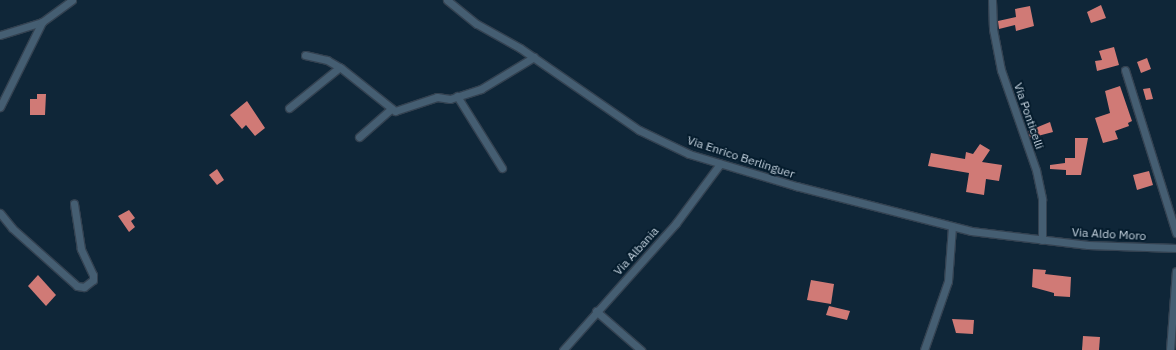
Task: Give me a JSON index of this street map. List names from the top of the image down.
{
  "streets": {
    "street": [
      "Via Ponticelli",
      "Via Enrico Berlinguer",
      "Via Aldo Moro",
      "Via Albania"
    ]
  },
  "crossings": [
    ["Via Ponticelli", "Via Enrico Berlinguer"],
    ["Via Ponticelli", "Via Aldo Moro"],
    ["Via Enrico Berlinguer", "Via Aldo Moro"],
    ["Via Enrico Berlinguer", "Via Albania"]
  ]
}
